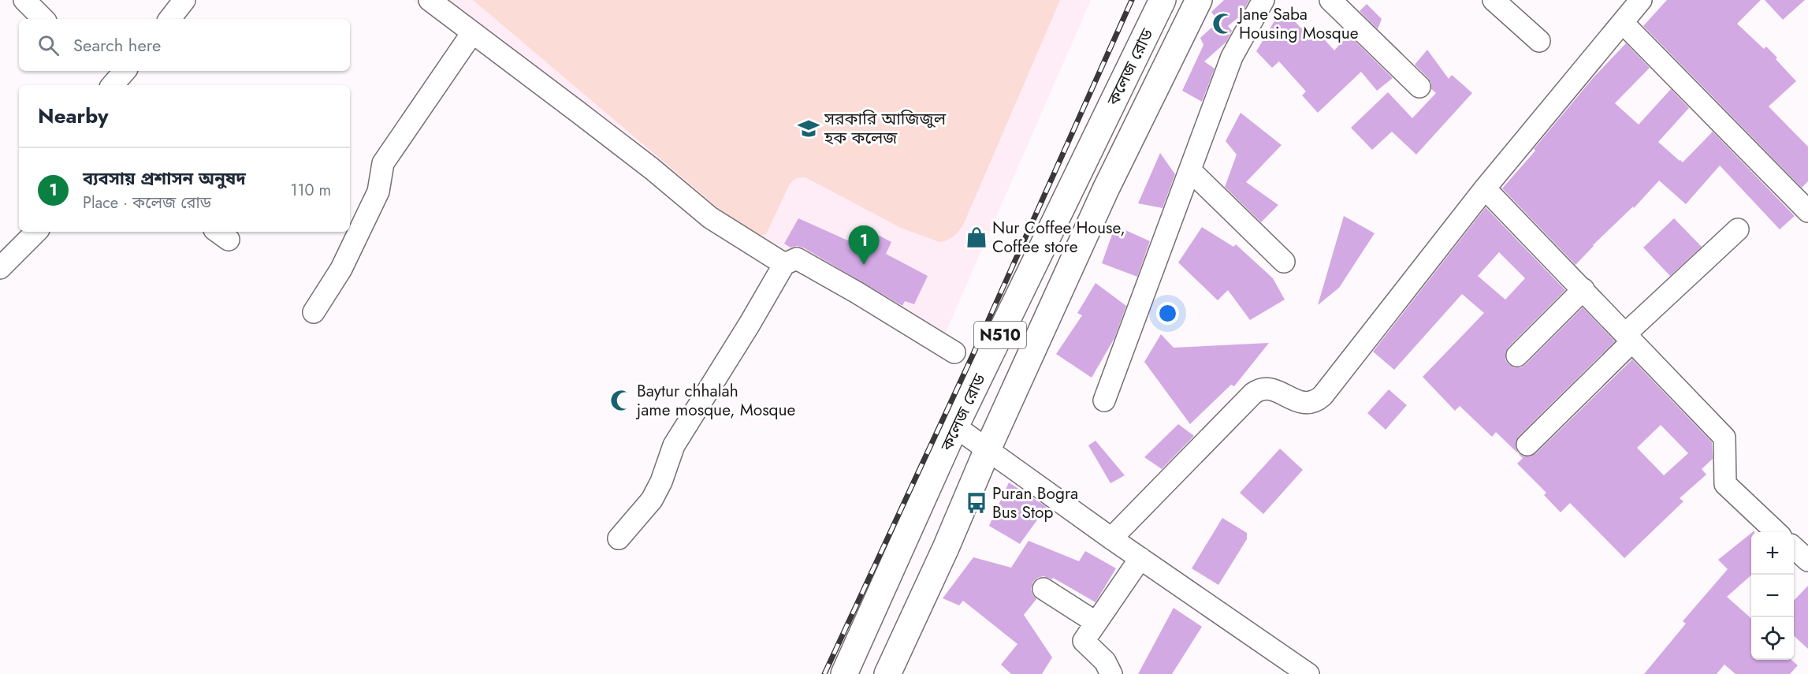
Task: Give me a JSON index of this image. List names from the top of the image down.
{
  "streets": {
    "highway": ["কলেজ রোড", "N510"]
  },
  "places": {
    "mosque": ["Jane Saba Housing Mosque", "Baytur chhalah jame mosque, Mosque"],
    "school or university": ["সরকারি আজিজুল হক কলেজ"],
    "shop": ["Nur Coffee House, Coffee store"],
    "bus stop": ["Puran Bogra Bus Stop"]
  },
  "page": {
    "search": "Search here",
    "heading": "Nearby",
    "list": [
      {
        "mark": "1",
        "name": "ব্যবসায় প্রশাসন অনুষদ",
        "note": "Place · কলেজ রোড",
        "value": "110 m"
      }
    ],
    "pins": "1",
    "map_buttons": ["+", "−"]
  }
}
